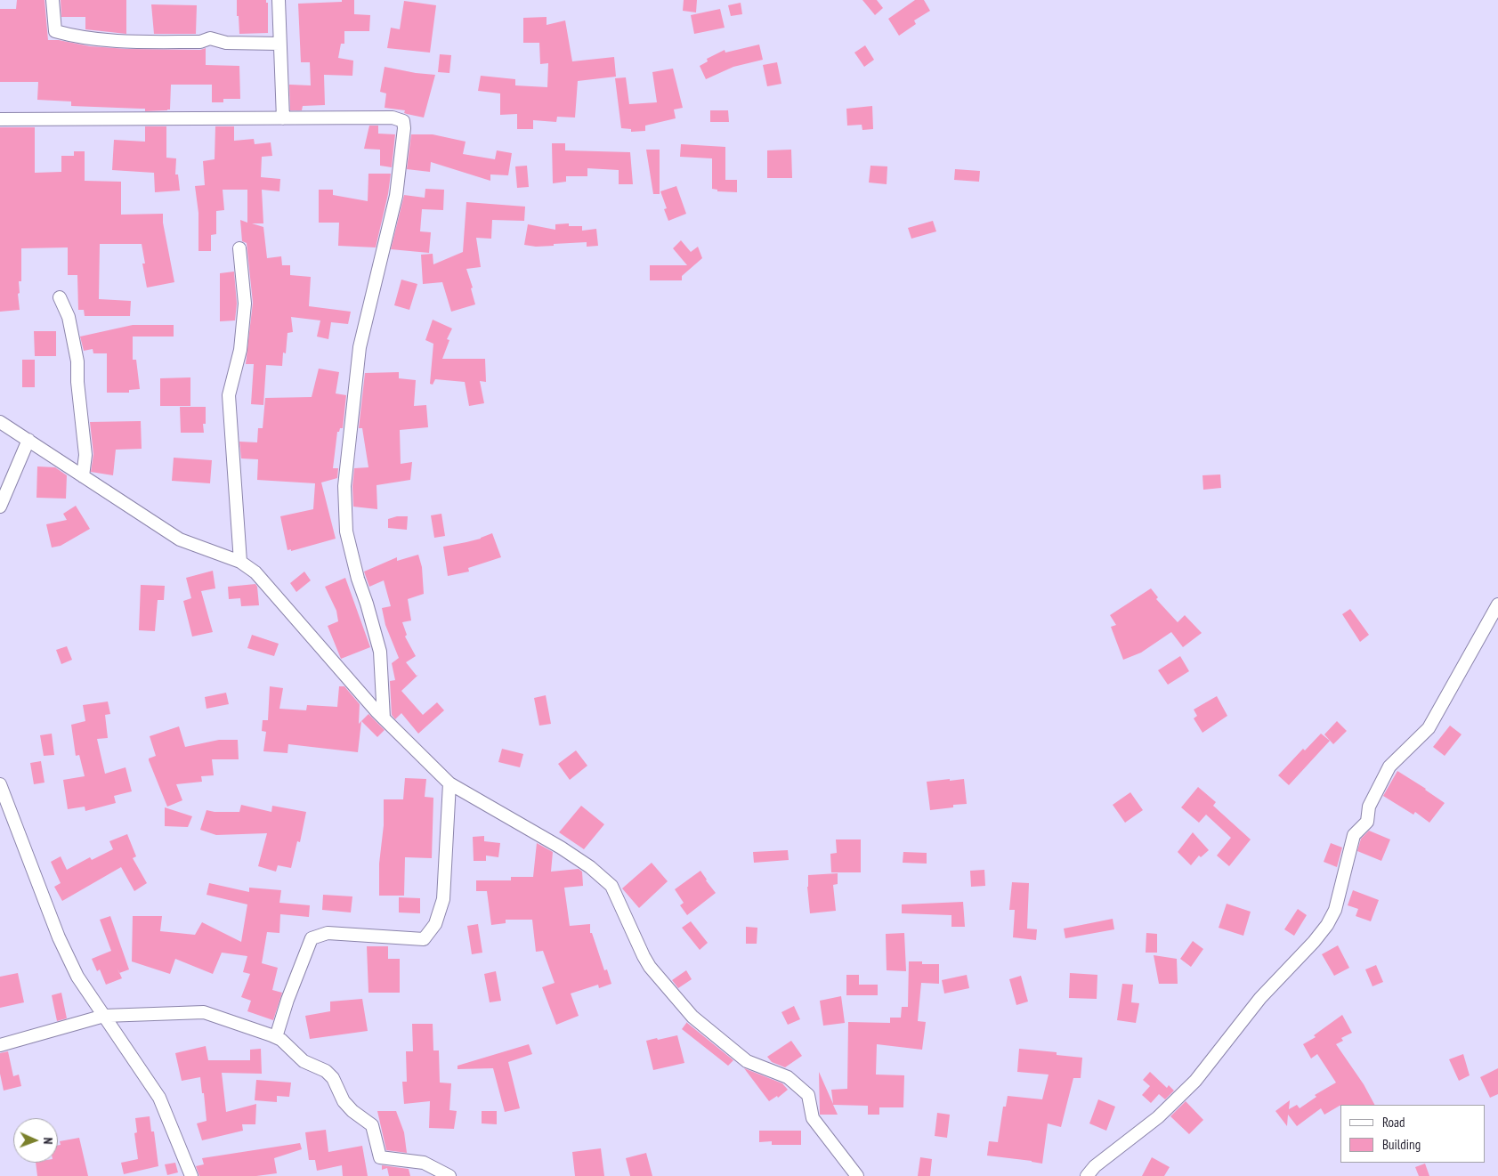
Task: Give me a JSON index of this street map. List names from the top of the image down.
{
  "legend": ["Road", "Building"],
  "north": "right"
}
